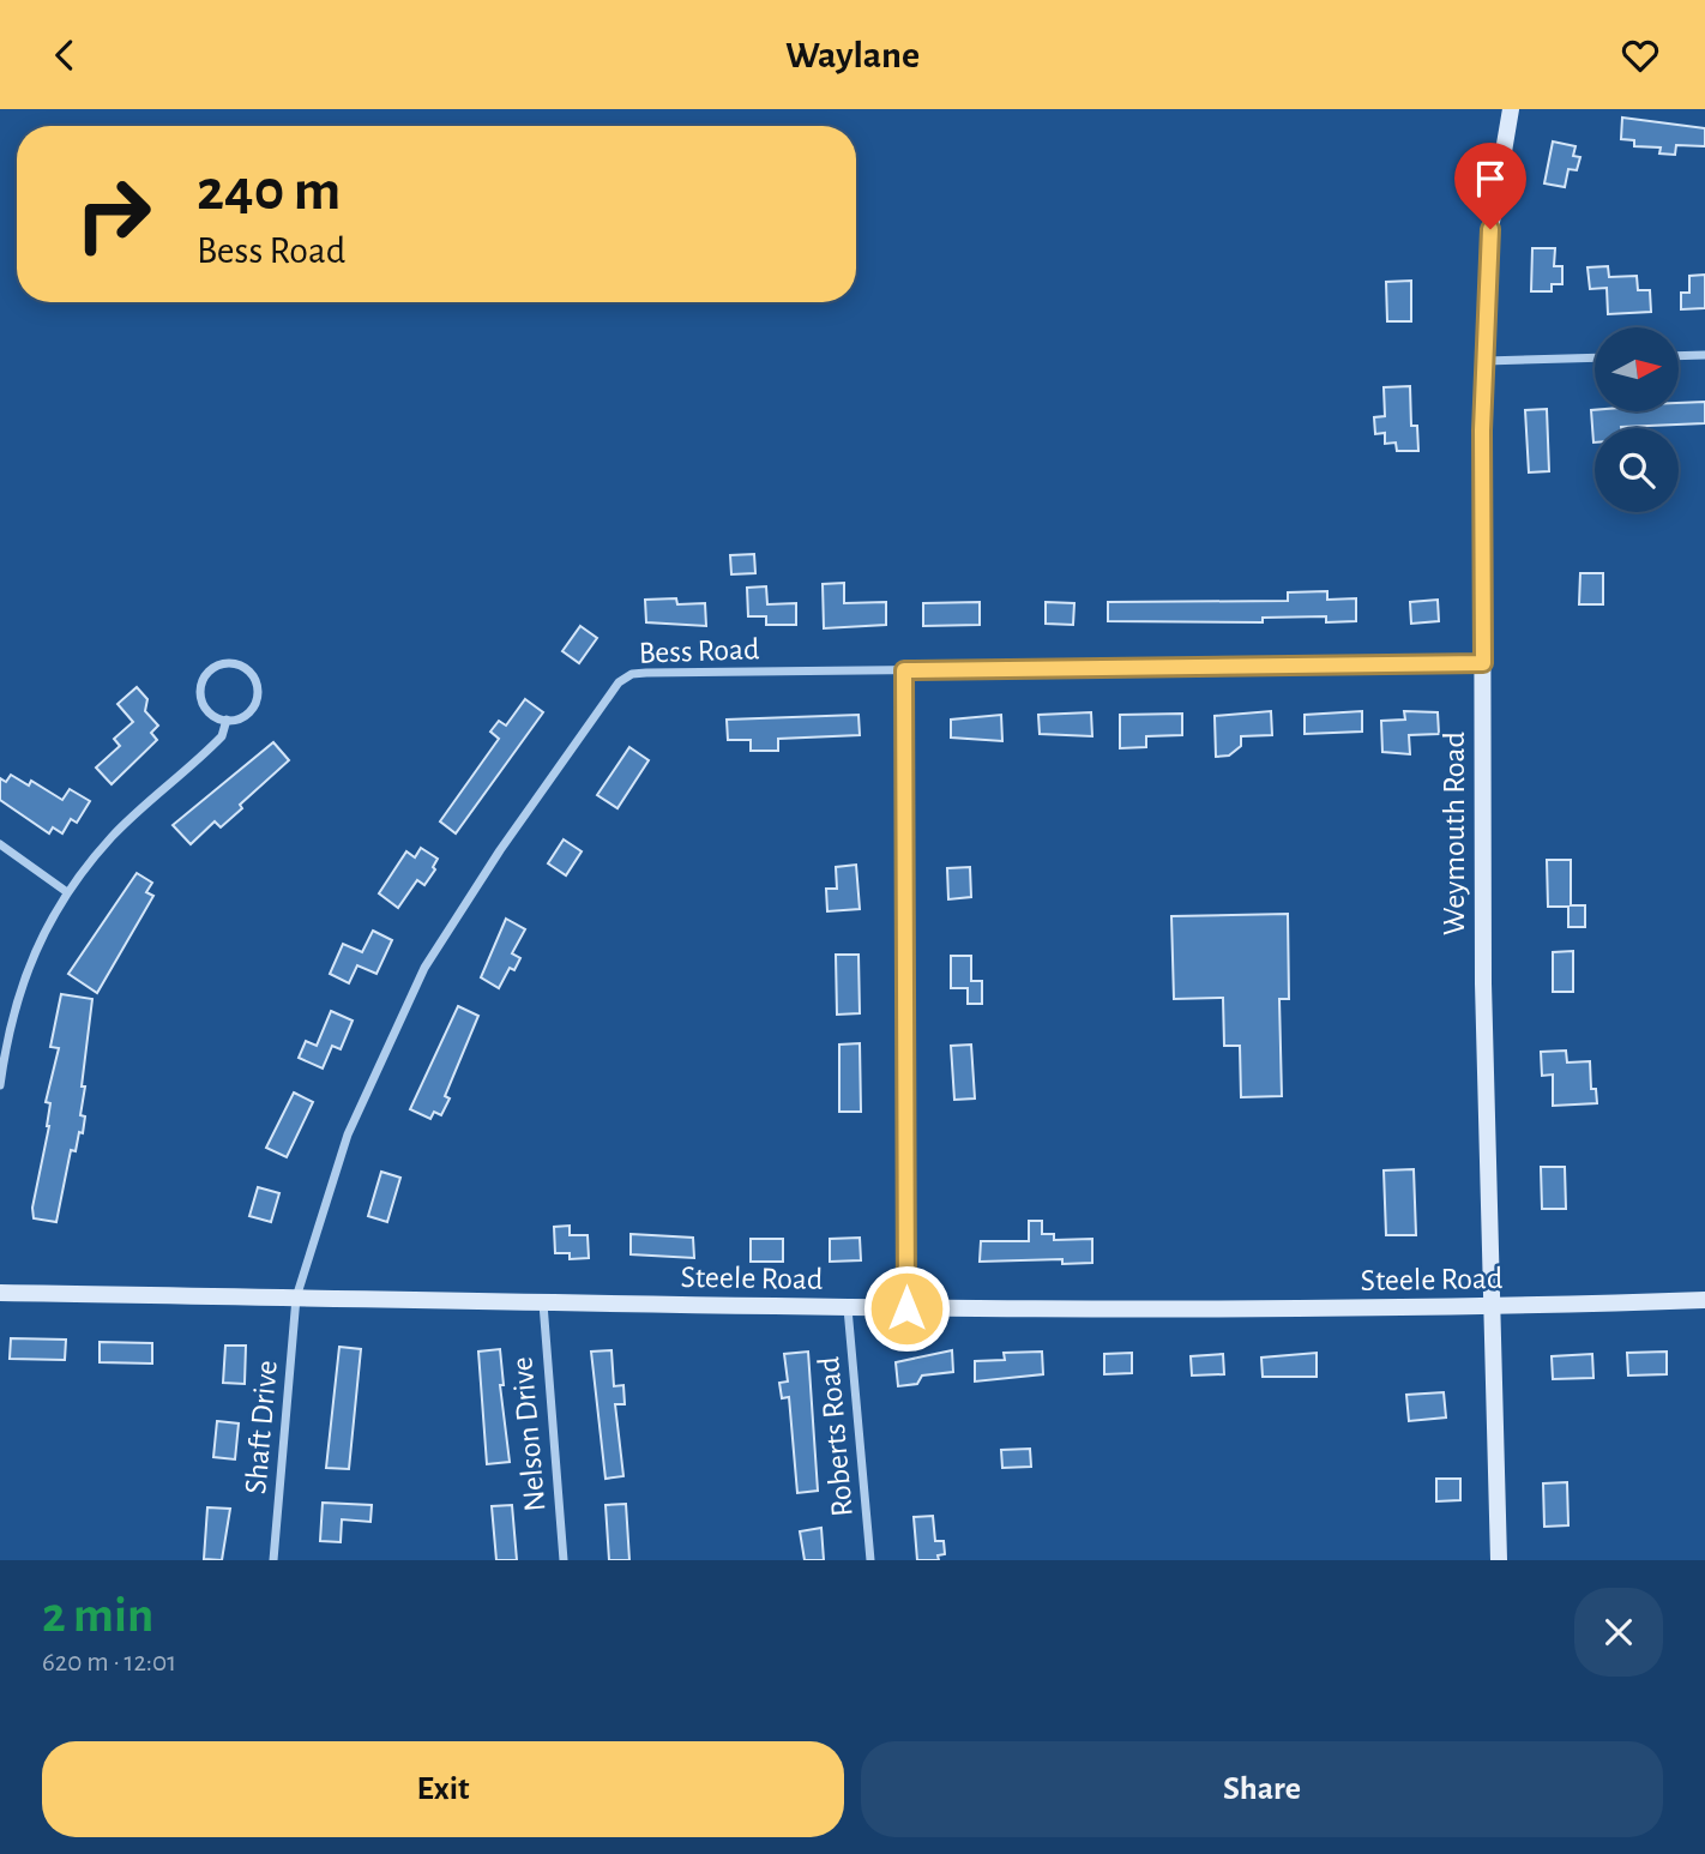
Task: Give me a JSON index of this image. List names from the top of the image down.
{
  "streets": {
    "street": [
      "Bess Road",
      "Weymouth Road",
      "Steele Road",
      "Shaft Drive",
      "Nelson Drive",
      "Roberts Road"
    ]
  },
  "crossings": [
    ["Bess Road", "Weymouth Road"],
    ["Bess Road", "Steele Road"],
    ["Bess Road", "Shaft Drive"],
    ["Weymouth Road", "Steele Road"],
    ["Steele Road", "Shaft Drive"],
    ["Steele Road", "Nelson Drive"],
    ["Steele Road", "Roberts Road"]
  ],
  "north": "right",
  "page": {
    "header": "Waylane",
    "turn": ["240 m", "Bess Road"],
    "heading": ["2 min", "620 m · 12:01"],
    "buttons": ["Exit", "Share"]
  }
}
